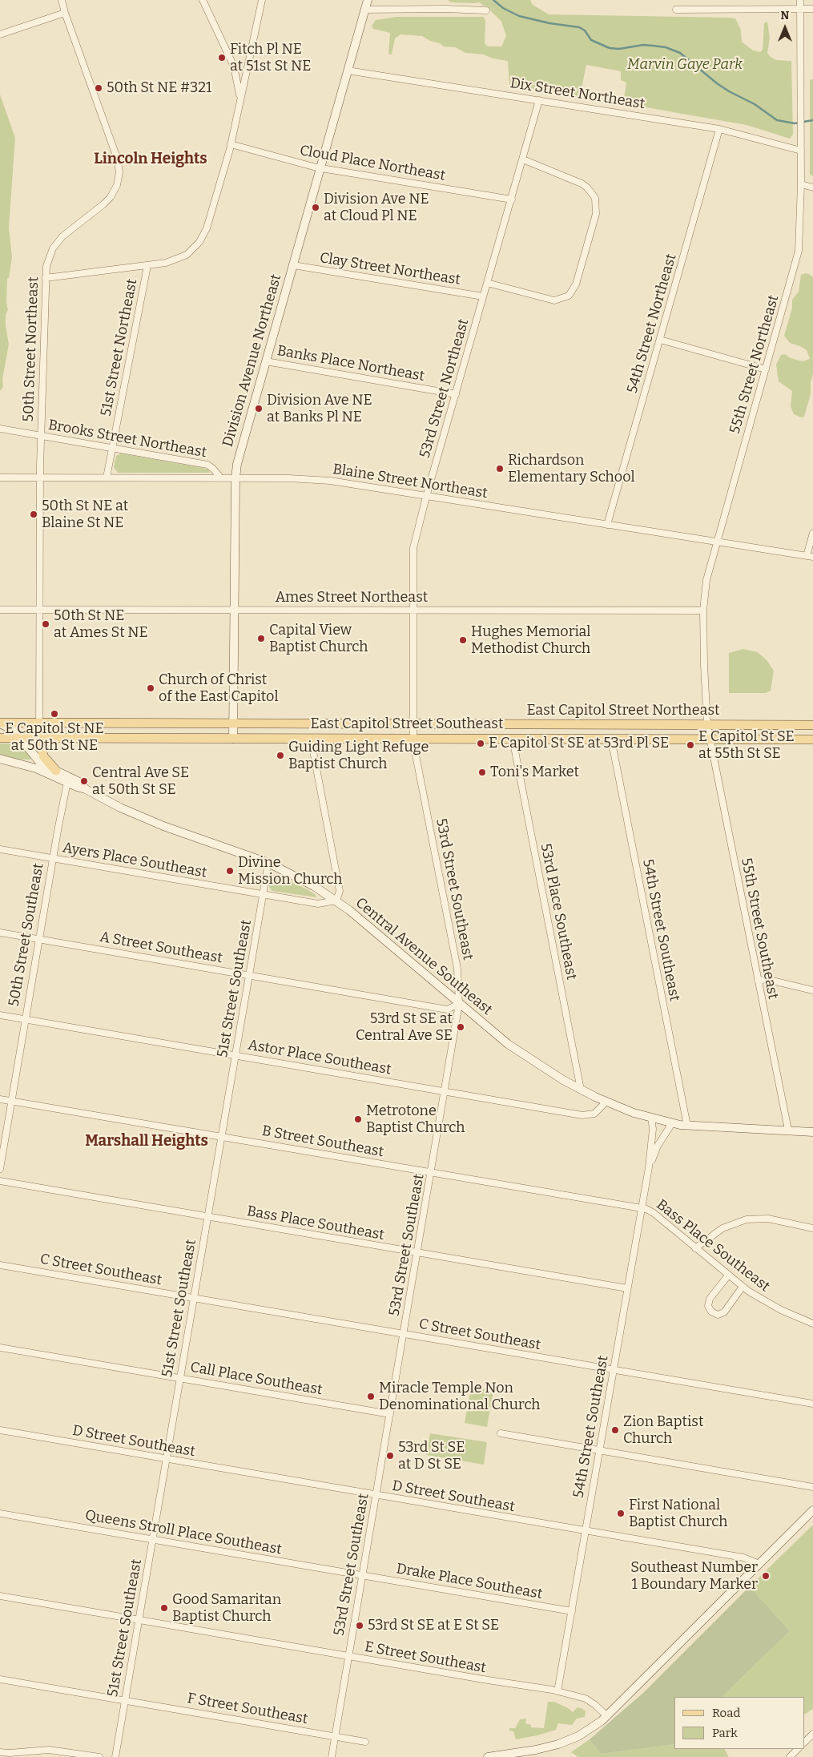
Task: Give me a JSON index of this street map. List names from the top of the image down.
{
  "streets": {
    "main road": [
      "Division Avenue Northeast",
      "East Capitol Street Northeast",
      "East Capitol Street Southeast",
      "Central Avenue Southeast"
    ],
    "street": [
      "Dix Street Northeast",
      "Cloud Place Northeast",
      "Clay Street Northeast",
      "54th Street Northeast",
      "51st Street Northeast",
      "50th Street Northeast",
      "Banks Place Northeast",
      "55th Street Northeast",
      "53rd Street Northeast",
      "Brooks Street Northeast",
      "Blaine Street Northeast",
      "Ames Street Northeast",
      "Ayers Place Southeast",
      "53rd Street Southeast",
      "53rd Place Southeast",
      "55th Street Southeast",
      "54th Street Southeast",
      "50th Street Southeast",
      "A Street Southeast",
      "51st Street Southeast",
      "Astor Place Southeast",
      "B Street Southeast",
      "Bass Place Southeast",
      "C Street Southeast",
      "Call Place Southeast",
      "D Street Southeast",
      "Queens Stroll Place Southeast",
      "Drake Place Southeast",
      "E Street Southeast",
      "F Street Southeast"
    ]
  },
  "crossings": [
    ["Dix Street Northeast", "54th Street Northeast"],
    ["Dix Street Northeast", "Division Avenue Northeast"],
    ["Dix Street Northeast", "55th Street Northeast"],
    ["Dix Street Northeast", "53rd Street Northeast"],
    ["Cloud Place Northeast", "51st Street Northeast"],
    ["Cloud Place Northeast", "Division Avenue Northeast"],
    ["Cloud Place Northeast", "53rd Street Northeast"],
    ["Clay Street Northeast", "Division Avenue Northeast"],
    ["Clay Street Northeast", "53rd Street Northeast"],
    ["54th Street Northeast", "Blaine Street Northeast"],
    ["51st Street Northeast", "Brooks Street Northeast"],
    ["51st Street Northeast", "Blaine Street Northeast"],
    ["50th Street Northeast", "Brooks Street Northeast"],
    ["50th Street Northeast", "Blaine Street Northeast"],
    ["50th Street Northeast", "Ames Street Northeast"],
    ["50th Street Northeast", "East Capitol Street Northeast"],
    ["50th Street Northeast", "East Capitol Street Southeast"],
    ["Division Avenue Northeast", "Banks Place Northeast"],
    ["Division Avenue Northeast", "Blaine Street Northeast"],
    ["Division Avenue Northeast", "Ames Street Northeast"],
    ["Division Avenue Northeast", "East Capitol Street Northeast"],
    ["Division Avenue Northeast", "East Capitol Street Southeast"],
    ["Banks Place Northeast", "53rd Street Northeast"],
    ["55th Street Northeast", "Blaine Street Northeast"],
    ["55th Street Northeast", "Ames Street Northeast"],
    ["55th Street Northeast", "East Capitol Street Northeast"],
    ["55th Street Northeast", "East Capitol Street Southeast"],
    ["55th Street Northeast", "55th Street Southeast"],
    ["53rd Street Northeast", "Blaine Street Northeast"],
    ["53rd Street Northeast", "Ames Street Northeast"],
    ["53rd Street Northeast", "East Capitol Street Northeast"],
    ["53rd Street Northeast", "East Capitol Street Southeast"],
    ["53rd Street Northeast", "53rd Street Southeast"],
    ["Brooks Street Northeast", "Blaine Street Northeast"],
    ["East Capitol Street Northeast", "East Capitol Street Southeast"],
    ["East Capitol Street Northeast", "55th Street Southeast"],
    ["East Capitol Street Southeast", "53rd Street Southeast"],
    ["East Capitol Street Southeast", "53rd Place Southeast"],
    ["East Capitol Street Southeast", "55th Street Southeast"],
    ["East Capitol Street Southeast", "54th Street Southeast"],
    ["Ayers Place Southeast", "50th Street Southeast"],
    ["Ayers Place Southeast", "Central Avenue Southeast"],
    ["Ayers Place Southeast", "51st Street Southeast"],
    ["53rd Street Southeast", "A Street Southeast"],
    ["53rd Street Southeast", "Central Avenue Southeast"],
    ["53rd Street Southeast", "Astor Place Southeast"],
    ["53rd Street Southeast", "B Street Southeast"],
    ["53rd Street Southeast", "Bass Place Southeast"],
    ["53rd Street Southeast", "C Street Southeast"],
    ["53rd Street Southeast", "Call Place Southeast"],
    ["53rd Street Southeast", "D Street Southeast"],
    ["53rd Street Southeast", "Queens Stroll Place Southeast"],
    ["53rd Street Southeast", "Drake Place Southeast"],
    ["53rd Street Southeast", "E Street Southeast"],
    ["53rd Street Southeast", "F Street Southeast"],
    ["53rd Place Southeast", "Central Avenue Southeast"],
    ["55th Street Southeast", "Central Avenue Southeast"],
    ["54th Street Southeast", "Central Avenue Southeast"],
    ["54th Street Southeast", "B Street Southeast"],
    ["54th Street Southeast", "Bass Place Southeast"],
    ["54th Street Southeast", "C Street Southeast"],
    ["54th Street Southeast", "D Street Southeast"],
    ["54th Street Southeast", "Drake Place Southeast"],
    ["54th Street Southeast", "E Street Southeast"],
    ["50th Street Southeast", "A Street Southeast"],
    ["50th Street Southeast", "Central Avenue Southeast"],
    ["50th Street Southeast", "Astor Place Southeast"],
    ["50th Street Southeast", "B Street Southeast"],
    ["A Street Southeast", "Central Avenue Southeast"],
    ["A Street Southeast", "51st Street Southeast"],
    ["Central Avenue Southeast", "51st Street Southeast"],
    ["Central Avenue Southeast", "Astor Place Southeast"],
    ["51st Street Southeast", "Astor Place Southeast"],
    ["51st Street Southeast", "B Street Southeast"],
    ["51st Street Southeast", "Bass Place Southeast"],
    ["51st Street Southeast", "C Street Southeast"],
    ["51st Street Southeast", "Call Place Southeast"],
    ["51st Street Southeast", "D Street Southeast"],
    ["51st Street Southeast", "Queens Stroll Place Southeast"],
    ["51st Street Southeast", "E Street Southeast"],
    ["51st Street Southeast", "F Street Southeast"],
    ["B Street Southeast", "Bass Place Southeast"],
    ["Queens Stroll Place Southeast", "Drake Place Southeast"]
  ],
  "districts": ["Lincoln Heights", "Marshall Heights"],
  "parks": ["Marvin Gaye Park"],
  "places": [
    "Fitch Pl NE at 51st St NE",
    "50th St NE #321",
    "Division Ave NE at Cloud Pl NE",
    "Division Ave NE at Banks Pl NE",
    "Richardson Elementary School",
    "50th St NE at Blaine St NE",
    "50th St NE at Ames St NE",
    "Capital View Baptist Church",
    "Hughes Memorial Methodist Church",
    "Church of Christ of the East Capitol",
    "E Capitol St NE at 50th St NE",
    "E Capitol St SE at 53rd Pl SE",
    "E Capitol St SE at 55th St SE",
    "Guiding Light Refuge Baptist Church",
    "Toni's Market",
    "Central Ave SE at 50th St SE",
    "Divine Mission Church",
    "53rd St SE at Central Ave SE",
    "Metrotone Baptist Church",
    "Miracle Temple Non Denominational Church",
    "Zion Baptist Church",
    "53rd St SE at D St SE",
    "First National Baptist Church",
    "Southeast Number 1 Boundary Marker",
    "Good Samaritan Baptist Church",
    "53rd St SE at E St SE"
  ],
  "legend": ["Road", "Park"],
  "north": "top"
}
